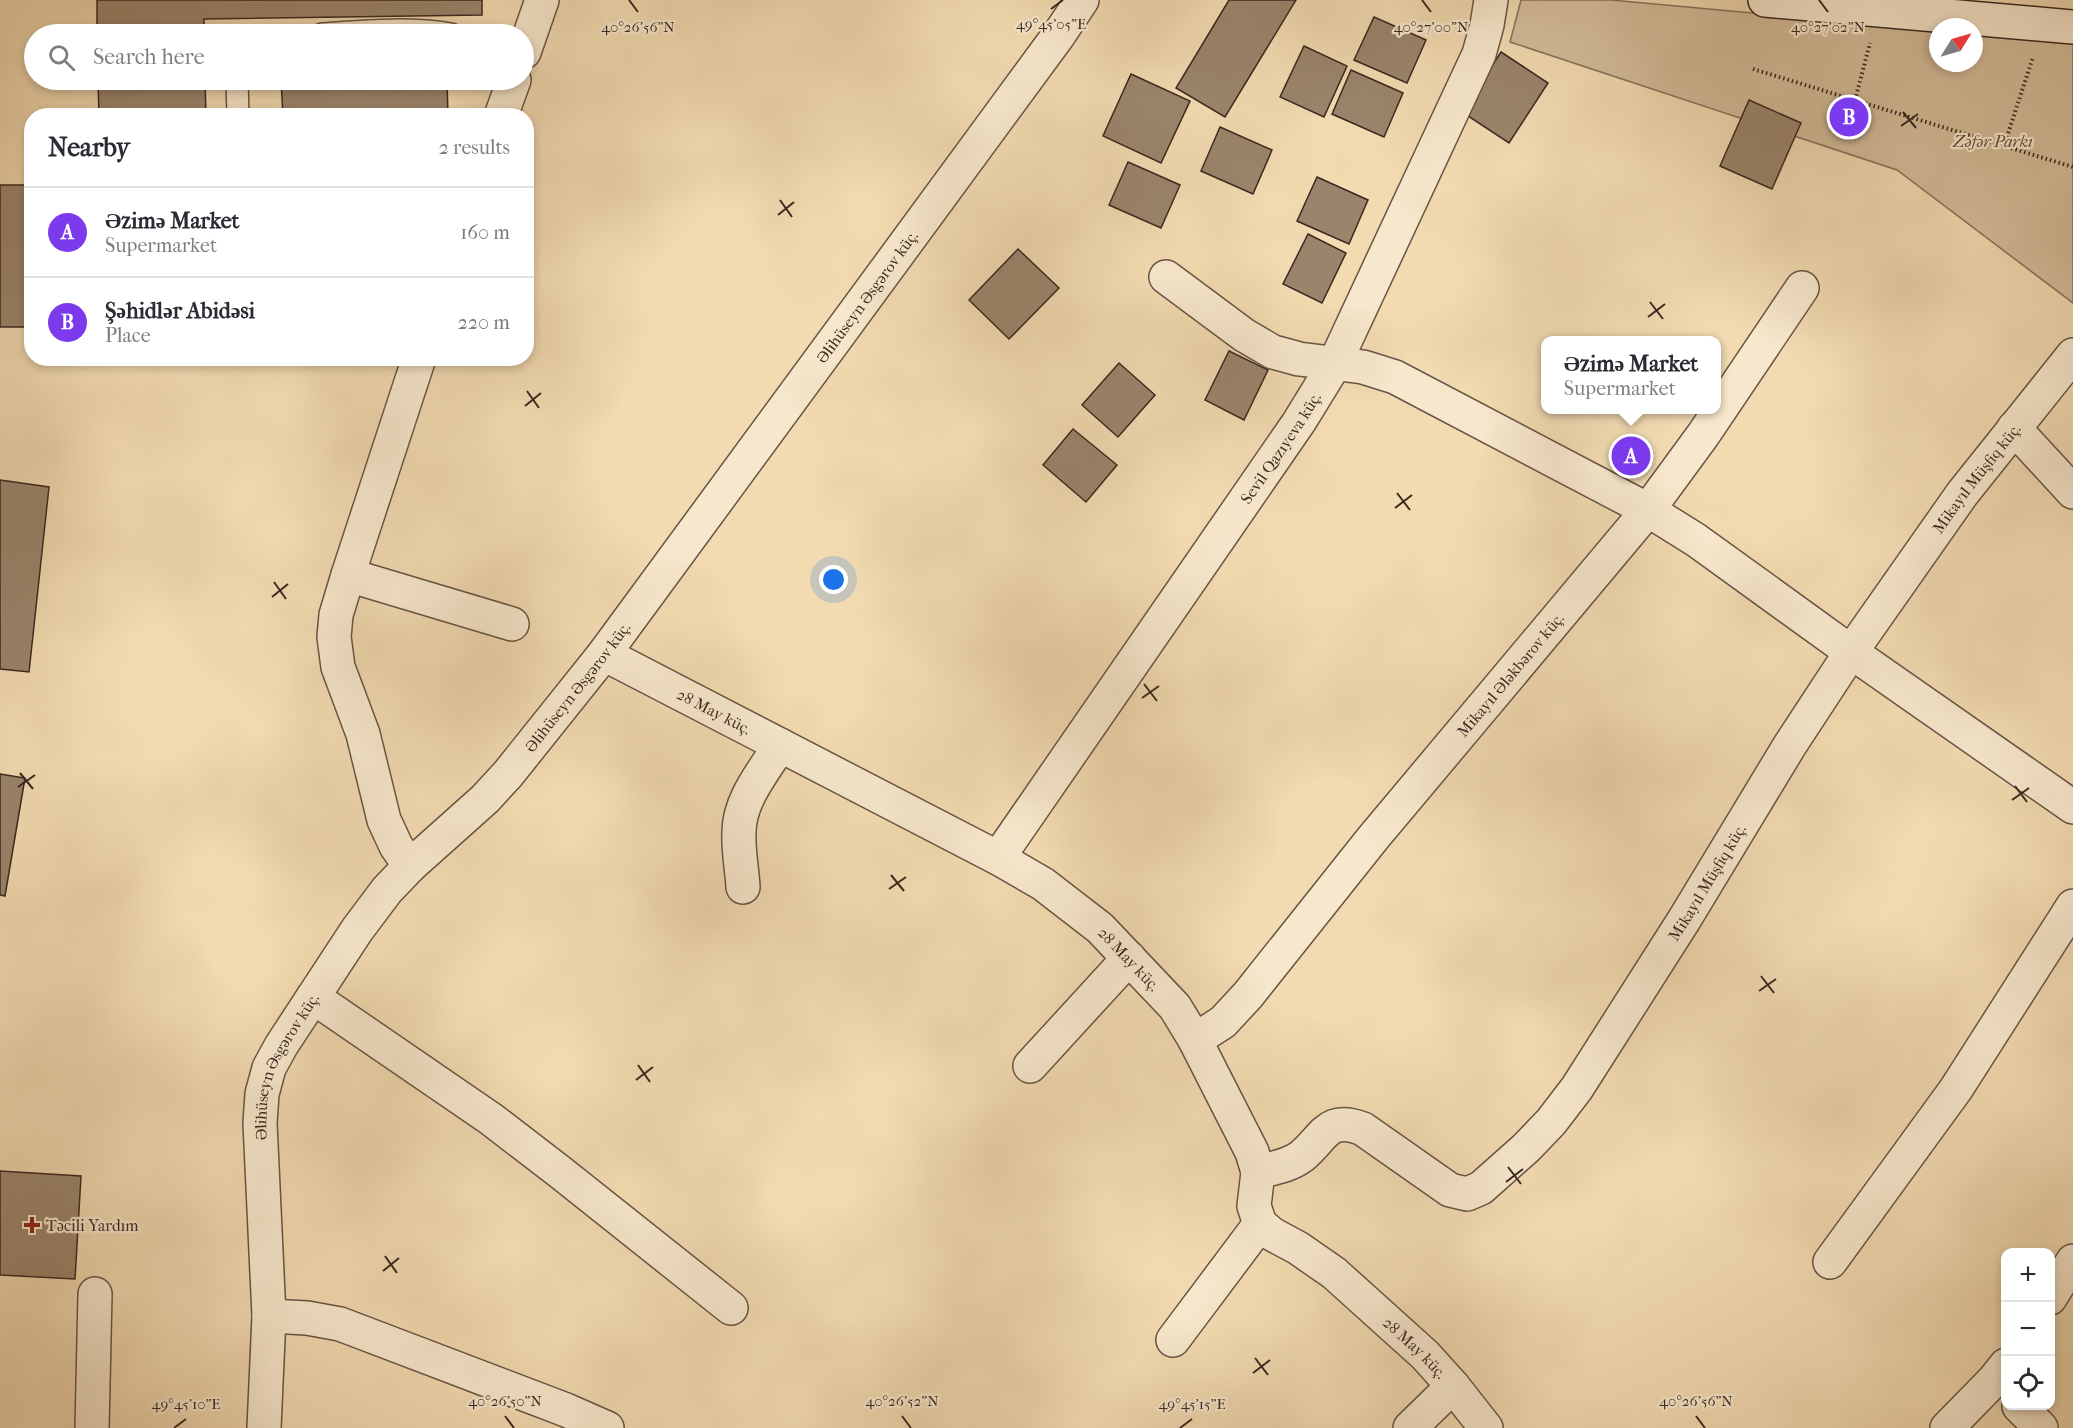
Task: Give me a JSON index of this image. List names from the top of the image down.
{
  "streets": {
    "street": [
      "Əlihüseyn Əsgərov küç.",
      "Sevil Qazıyeva küç.",
      "Mikayıl Müşfiq küç.",
      "Mikayıl Ələkbərov küç.",
      "28 May küç."
    ]
  },
  "crossings": [
    ["Əlihüseyn Əsgərov küç.", "28 May küç."],
    ["Sevil Qazıyeva küç.", "28 May küç."],
    ["Mikayıl Müşfiq küç.", "28 May küç."],
    ["Mikayıl Ələkbərov küç.", "28 May küç."]
  ],
  "parks": ["Zəfər Parkı"],
  "places": {
    "health": ["Təcili Yardım"]
  },
  "north": "top right",
  "page": {
    "search": "Search here",
    "pins": ["B", "A"],
    "heading": ["Nearby", "2 results"],
    "list": [
      {
        "mark": "A",
        "name": "Əzimə Market",
        "note": "Supermarket",
        "value": "160 m"
      },
      {
        "mark": "B",
        "name": "Şəhidlər Abidəsi",
        "note": "Place",
        "value": "220 m"
      }
    ],
    "popup": ["Əzimə Market", "Supermarket"],
    "map_buttons": ["+", "−"]
  },
  "coordinates": [
    "49°45'05\"E",
    "40°26'56\"N",
    "40°27'00\"N",
    "40°27'02\"N",
    "40°26'50\"N",
    "40°26'52\"N",
    "49°45'10\"E",
    "49°45'15\"E"
  ]
}
